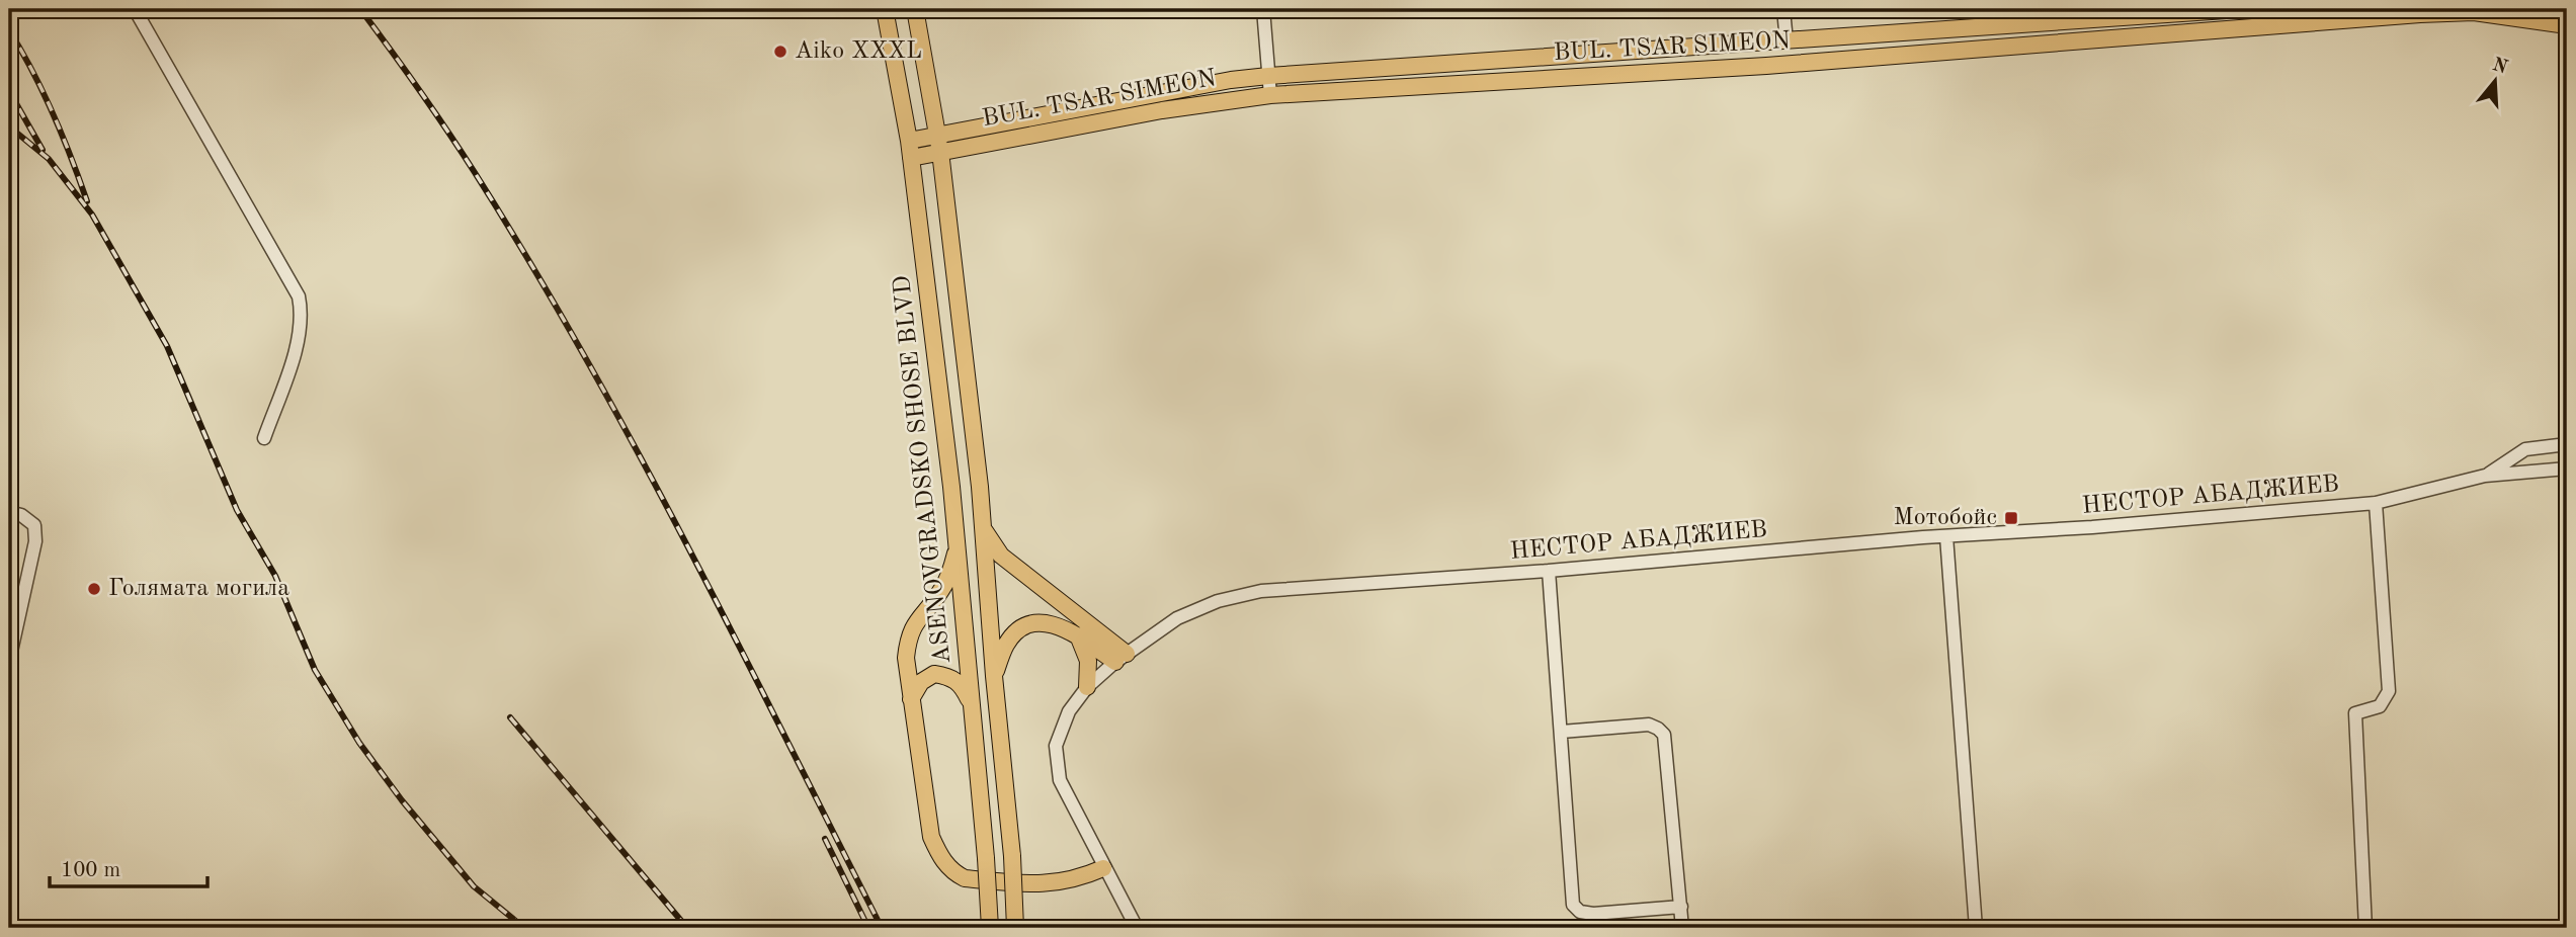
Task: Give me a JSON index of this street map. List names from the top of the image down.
{
  "streets": {
    "main road": ["BUL. TSAR SIMEON", "ASENOVGRADSKO SHOSE BLVD"],
    "street": ["НЕСТОР АБАДЖИЕВ"]
  },
  "crossings": [
    ["BUL. TSAR SIMEON", "ASENOVGRADSKO SHOSE BLVD"]
  ],
  "places": {
    "other": ["Aiko XXXL", "Голямата могила"],
    "transit": ["Мотобойс"]
  },
  "scale_bar": "100 m",
  "north": "top"
}
